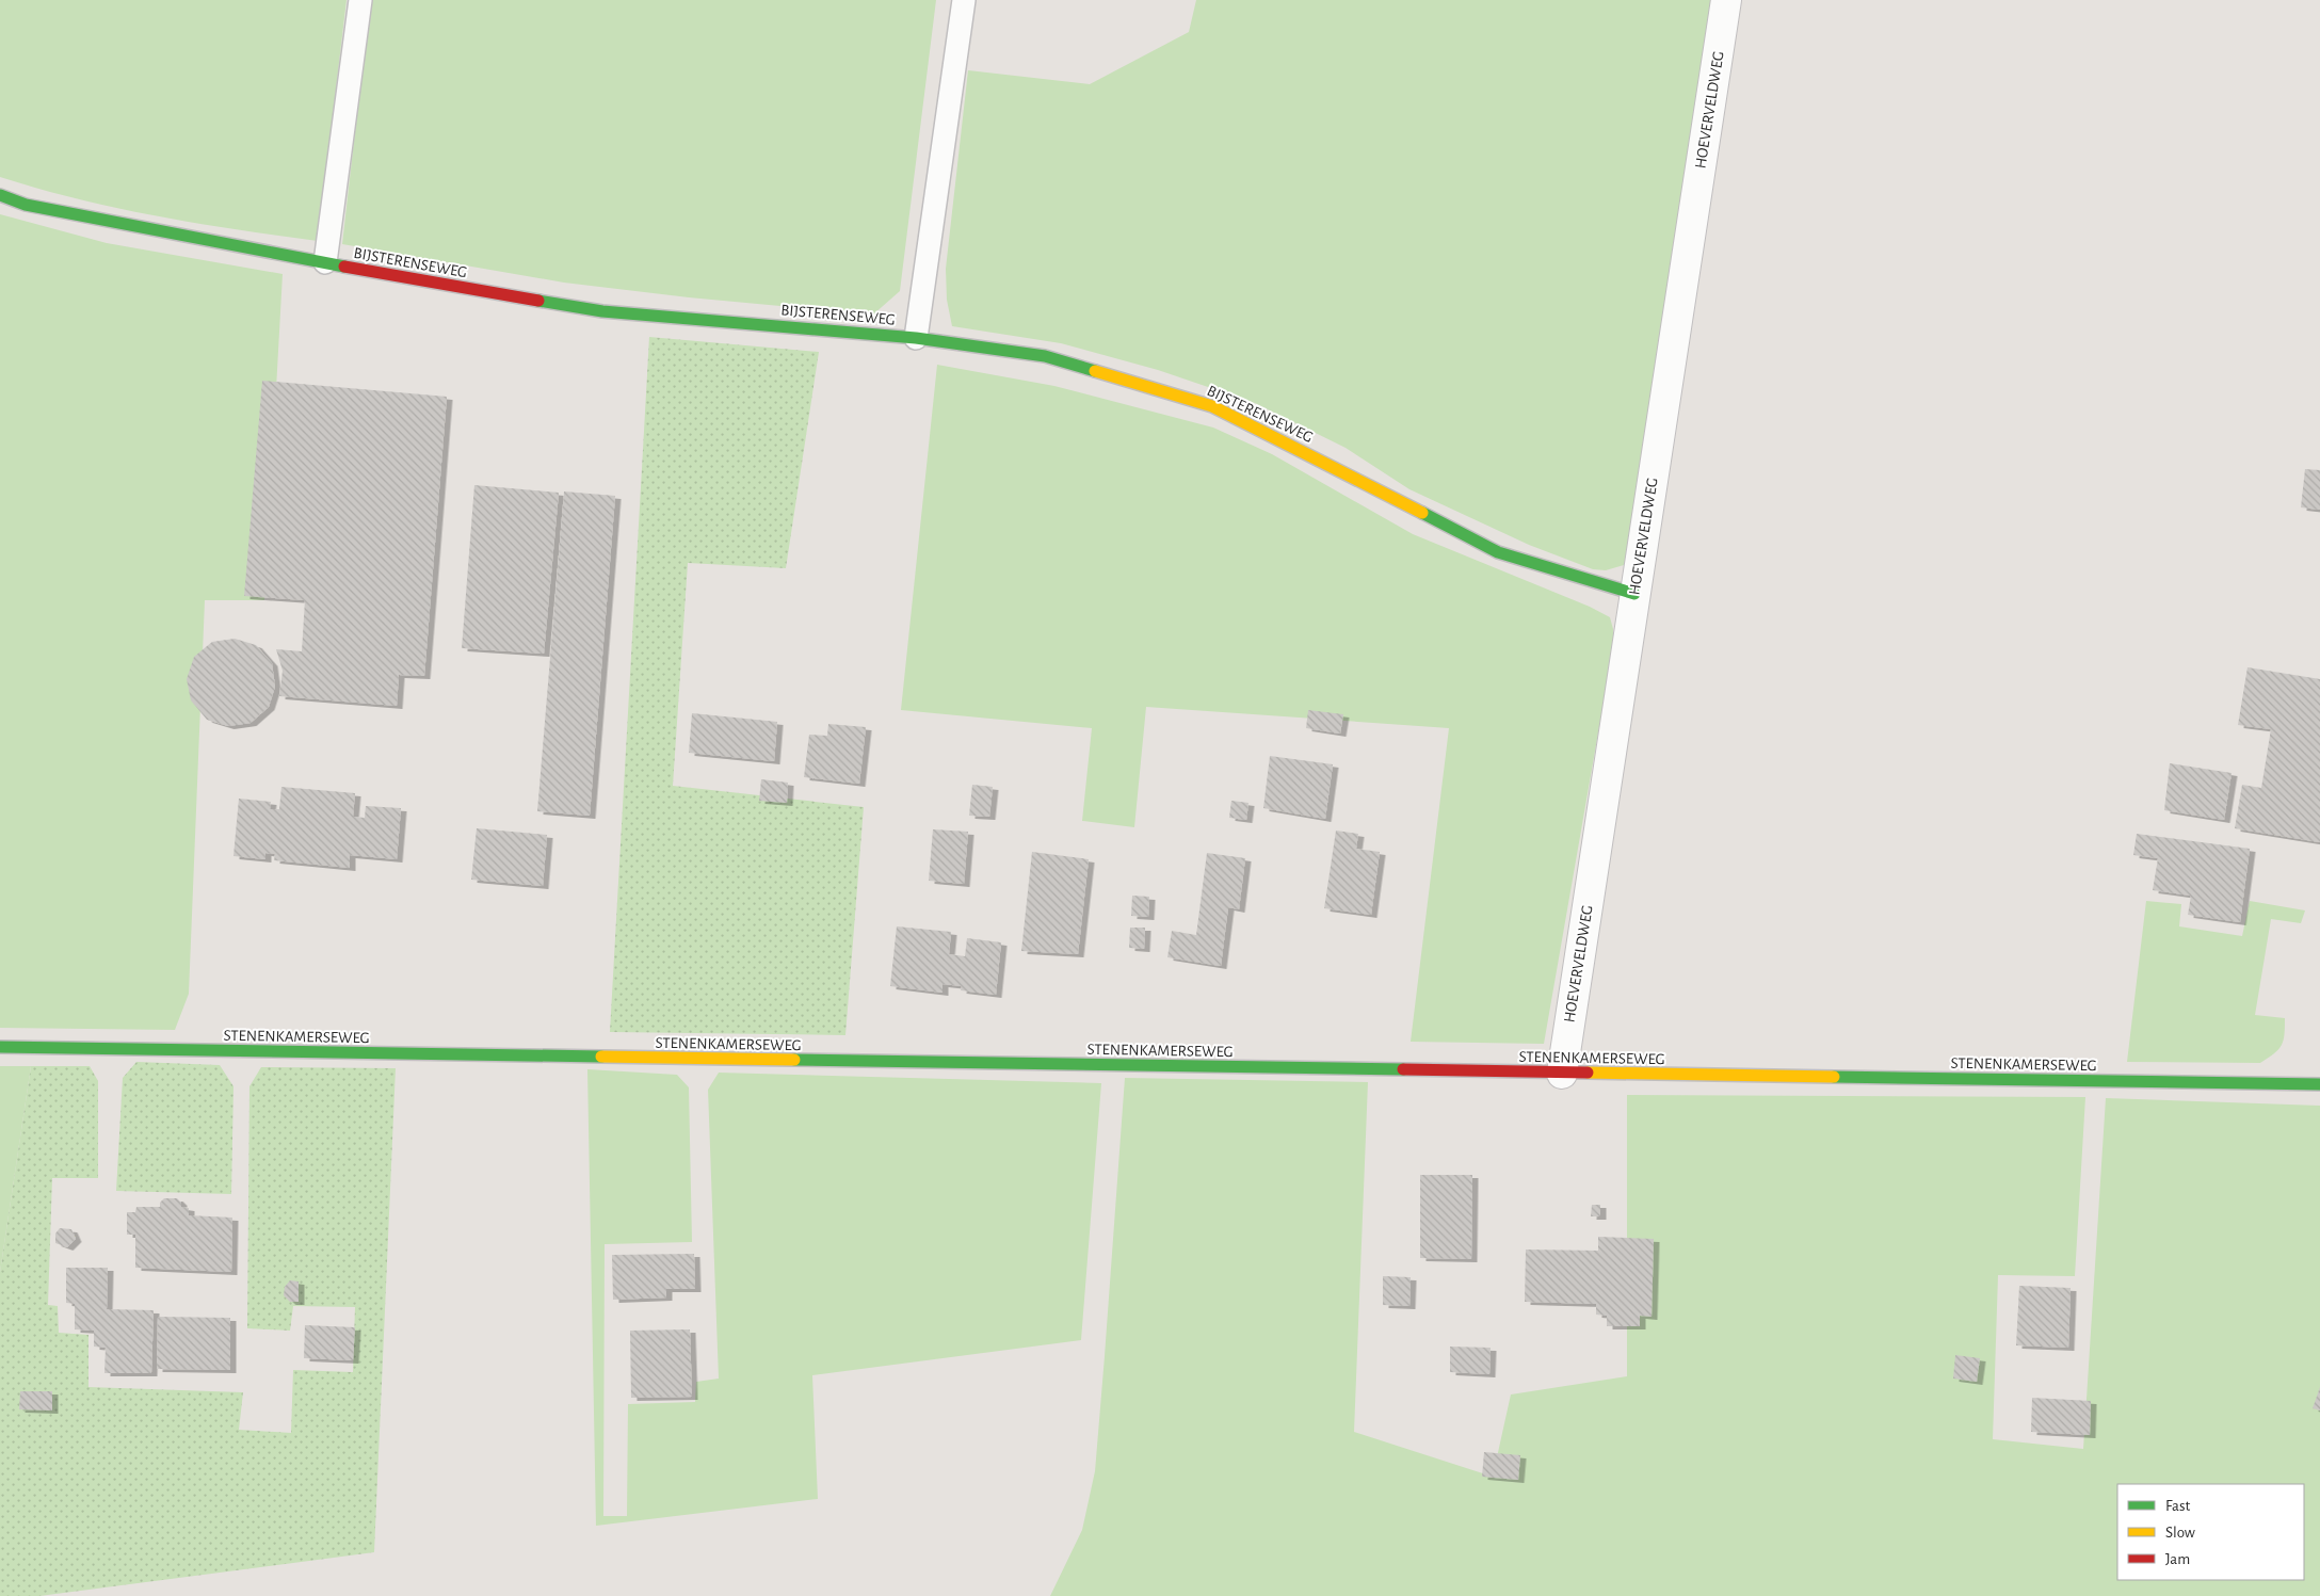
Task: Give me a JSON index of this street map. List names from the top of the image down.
{
  "streets": {
    "street": ["HOEVERVELDWEG", "BIJSTERENSEWEG", "STENENKAMERSEWEG"]
  },
  "crossings": [
    ["HOEVERVELDWEG", "BIJSTERENSEWEG"],
    ["HOEVERVELDWEG", "STENENKAMERSEWEG"]
  ],
  "legend": ["Fast", "Slow", "Jam"]
}
